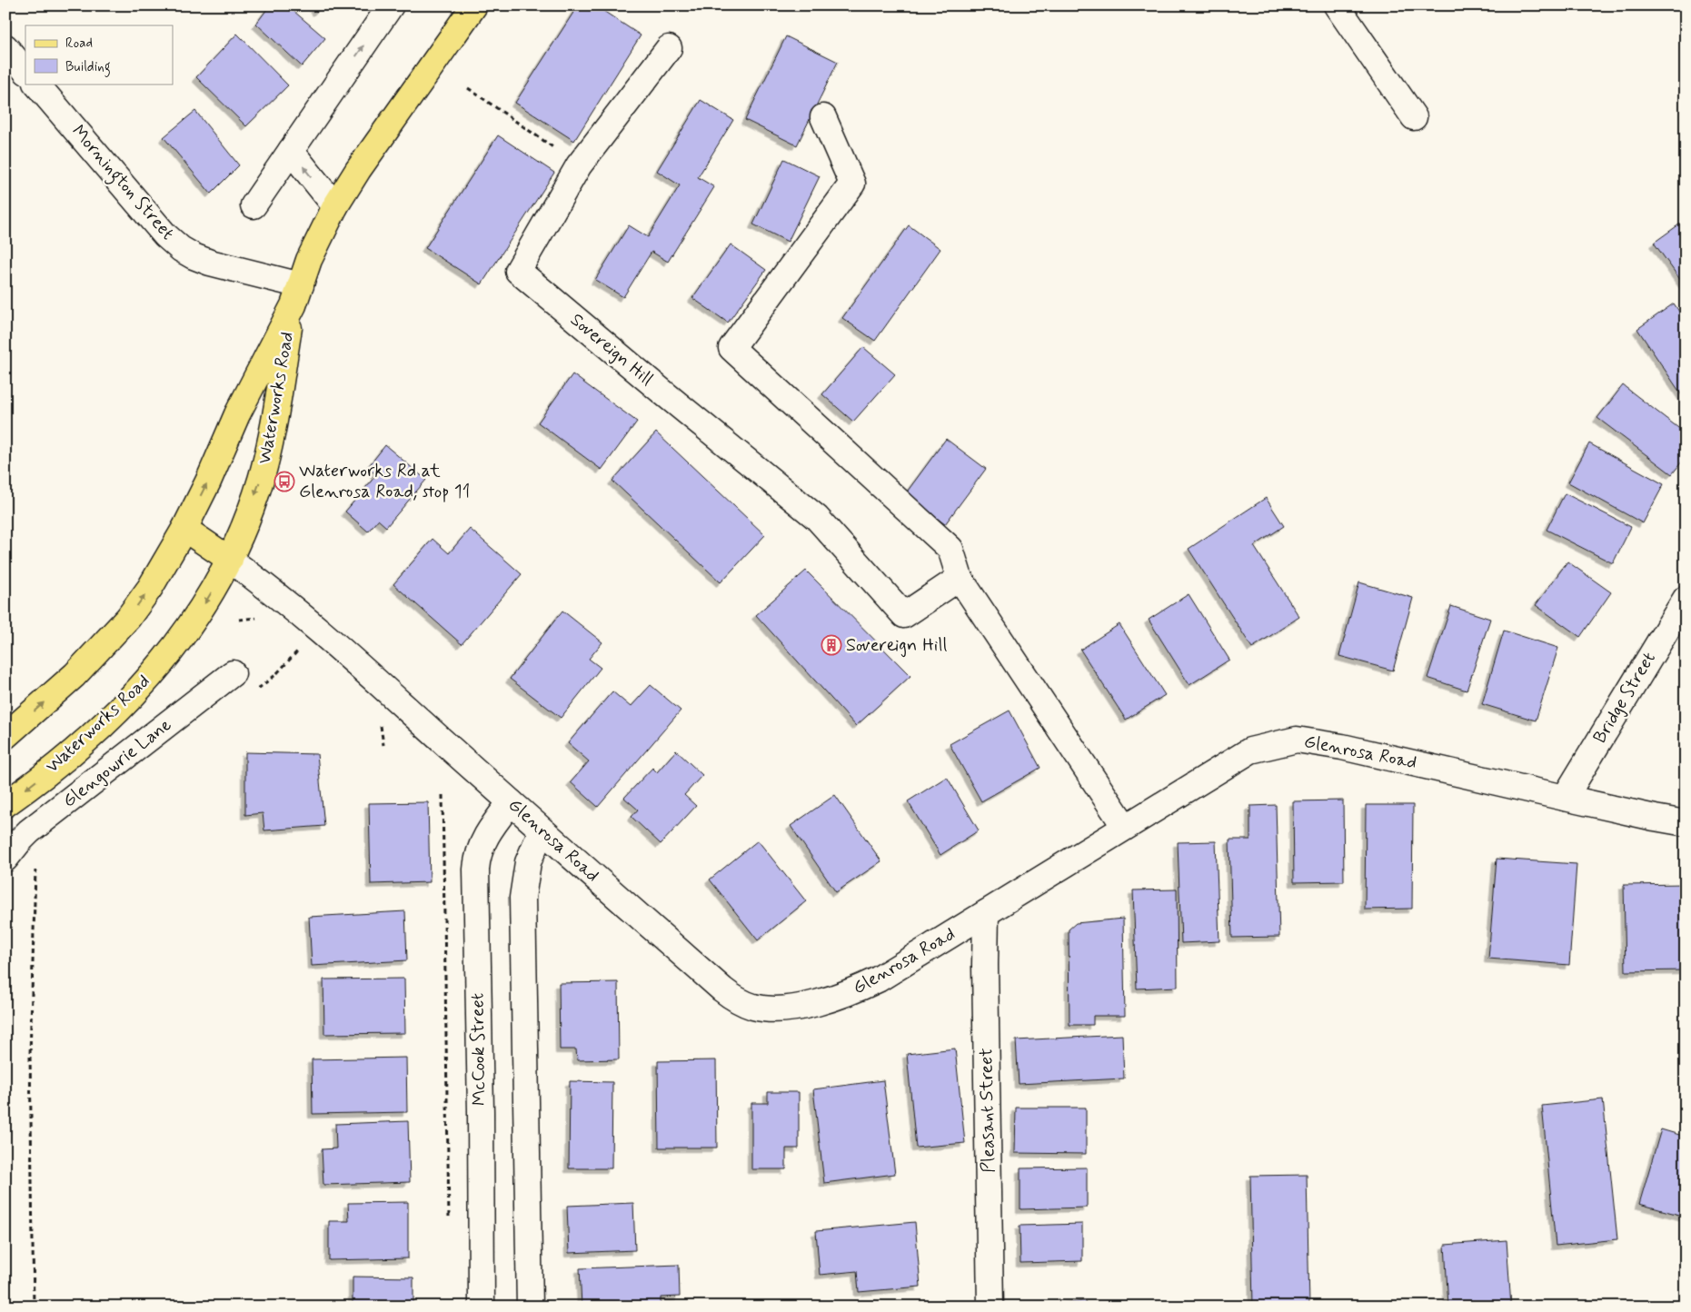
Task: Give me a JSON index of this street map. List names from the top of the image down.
{
  "streets": {
    "main road": ["Waterworks Road"],
    "street": [
      "Mornington Street",
      "Sovereign Hill",
      "Bridge Street",
      "Glenrosa Road",
      "Glengowrie Lane",
      "McCook Street",
      "Pleasant Street"
    ]
  },
  "crossings": [
    ["Mornington Street", "Waterworks Road"],
    ["Waterworks Road", "Glenrosa Road"],
    ["Bridge Street", "Glenrosa Road"],
    ["Glenrosa Road", "McCook Street"],
    ["Glenrosa Road", "Pleasant Street"]
  ],
  "places": {
    "bus stop": ["Waterworks Rd at Glenrosa Road, stop 11"],
    "building": ["Sovereign Hill"]
  },
  "legend": ["Road", "Building"]
}
